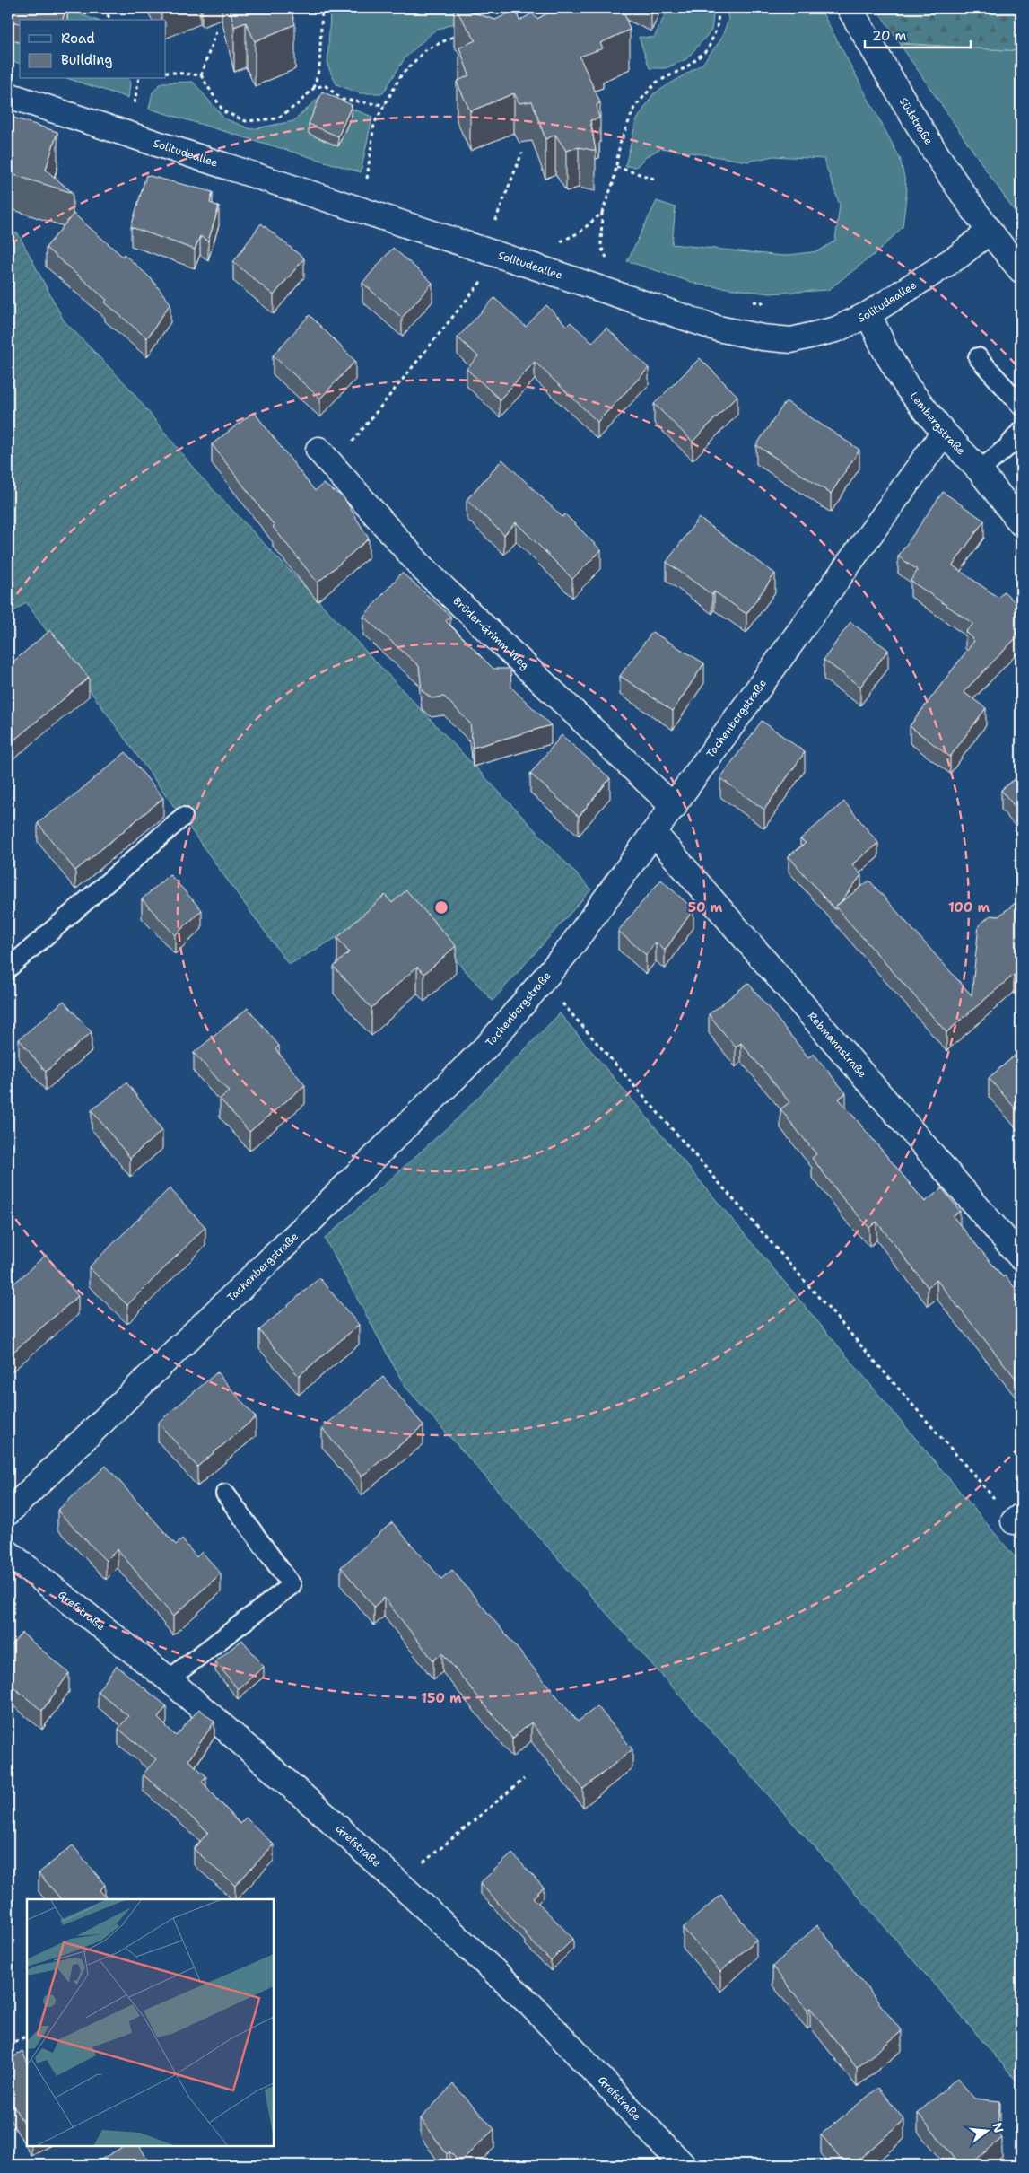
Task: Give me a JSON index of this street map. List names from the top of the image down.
{
  "streets": {
    "street": [
      "Südstraße",
      "Solitudeallee",
      "Lembergstraße",
      "Brüder-Grimm-Weg",
      "Tachenbergstraße",
      "Rebmannstraße",
      "Grefstraße"
    ]
  },
  "crossings": [
    ["Südstraße", "Solitudeallee"],
    ["Solitudeallee", "Lembergstraße"],
    ["Lembergstraße", "Tachenbergstraße"],
    ["Brüder-Grimm-Weg", "Tachenbergstraße"],
    ["Tachenbergstraße", "Rebmannstraße"]
  ],
  "legend": ["Road", "Building"],
  "scale_bar": "20 m",
  "north": "right",
  "rings": ["50 m", "100 m", "150 m"]
}
